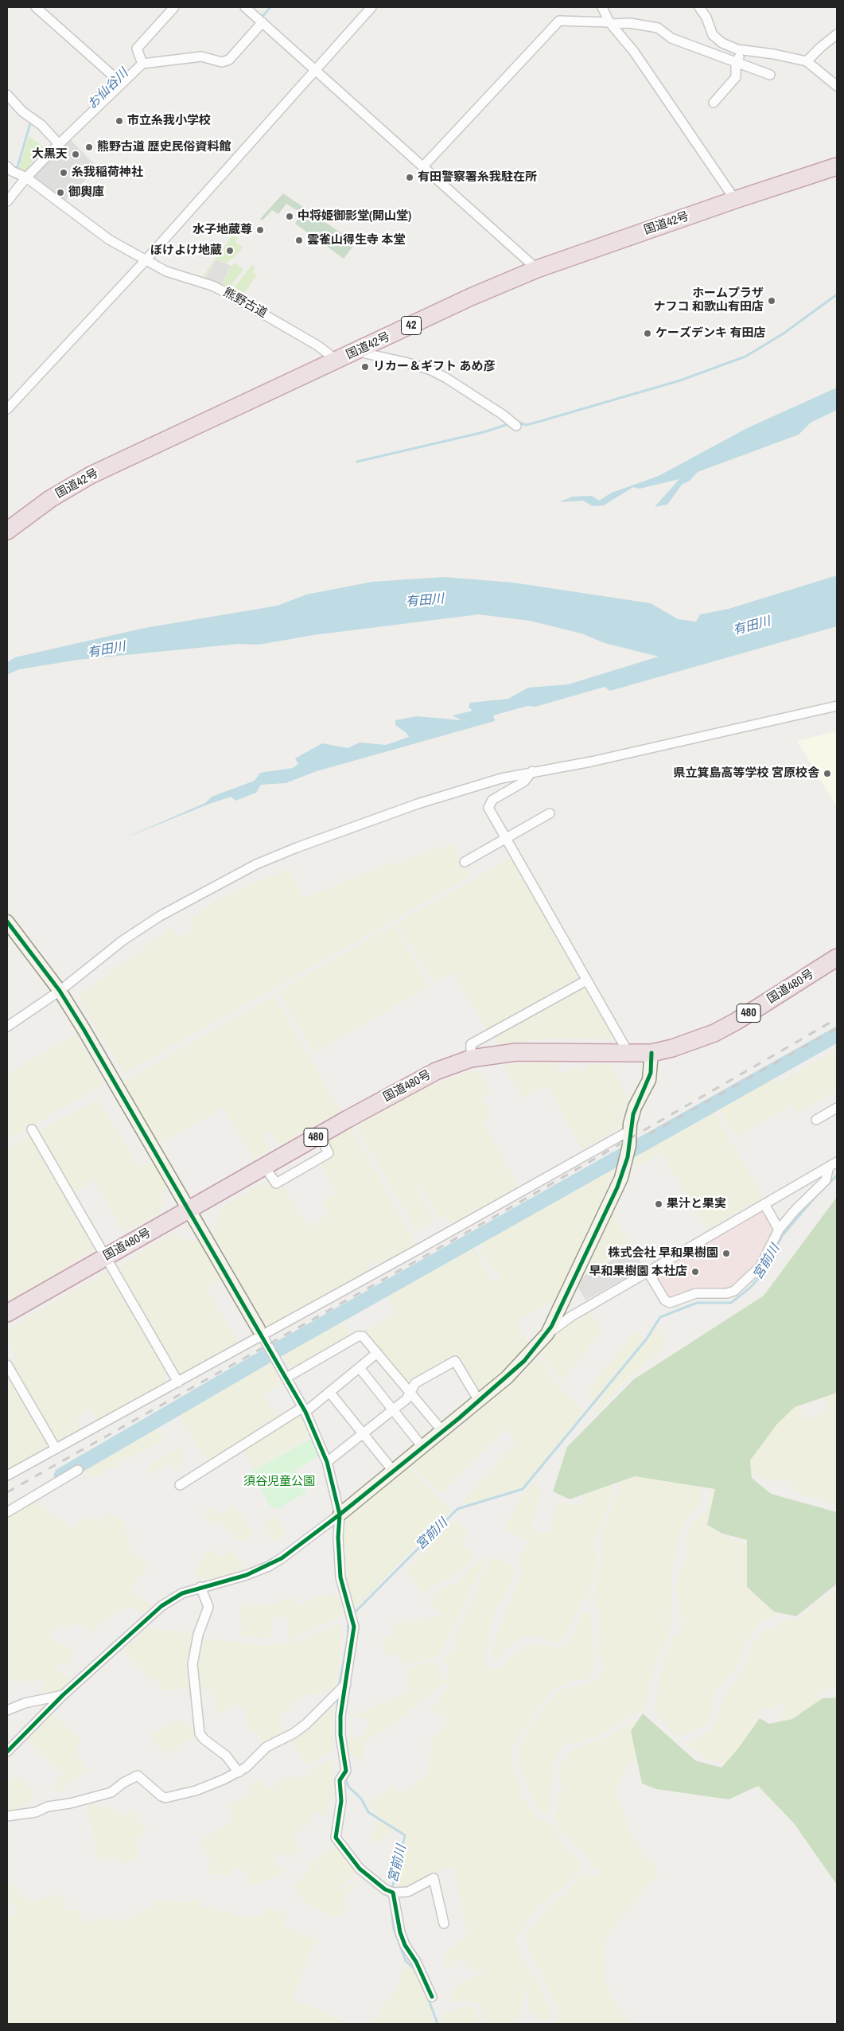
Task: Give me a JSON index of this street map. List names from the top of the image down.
{
  "streets": {
    "highway": [
      "国道42号",
      "42",
      "国道480号",
      "480"
    ],
    "street": ["熊野古道"]
  },
  "crossings": [
    ["国道42号", "熊野古道"]
  ],
  "water": ["お仙谷川", "有田川", "宮前川"],
  "parks": ["須谷児童公園"],
  "places": [
    "市立糸我小学校",
    "熊野古道 歴史民俗資料館",
    "大黒天",
    "糸我稲荷神社",
    "有田警察署糸我駐在所",
    "御輿庫",
    "中将姫御影堂(開山堂)",
    "水子地蔵尊",
    "雲雀山得生寺 本堂",
    "ぼけよけ地蔵",
    "ホームプラザ ナフコ 和歌山有田店",
    "ケーズデンキ 有田店",
    "リカー＆ギフト あめ彦",
    "県立箕島高等学校 宮原校舎",
    "果汁と果実",
    "株式会社 早和果樹園",
    "早和果樹園 本社店"
  ]
}
